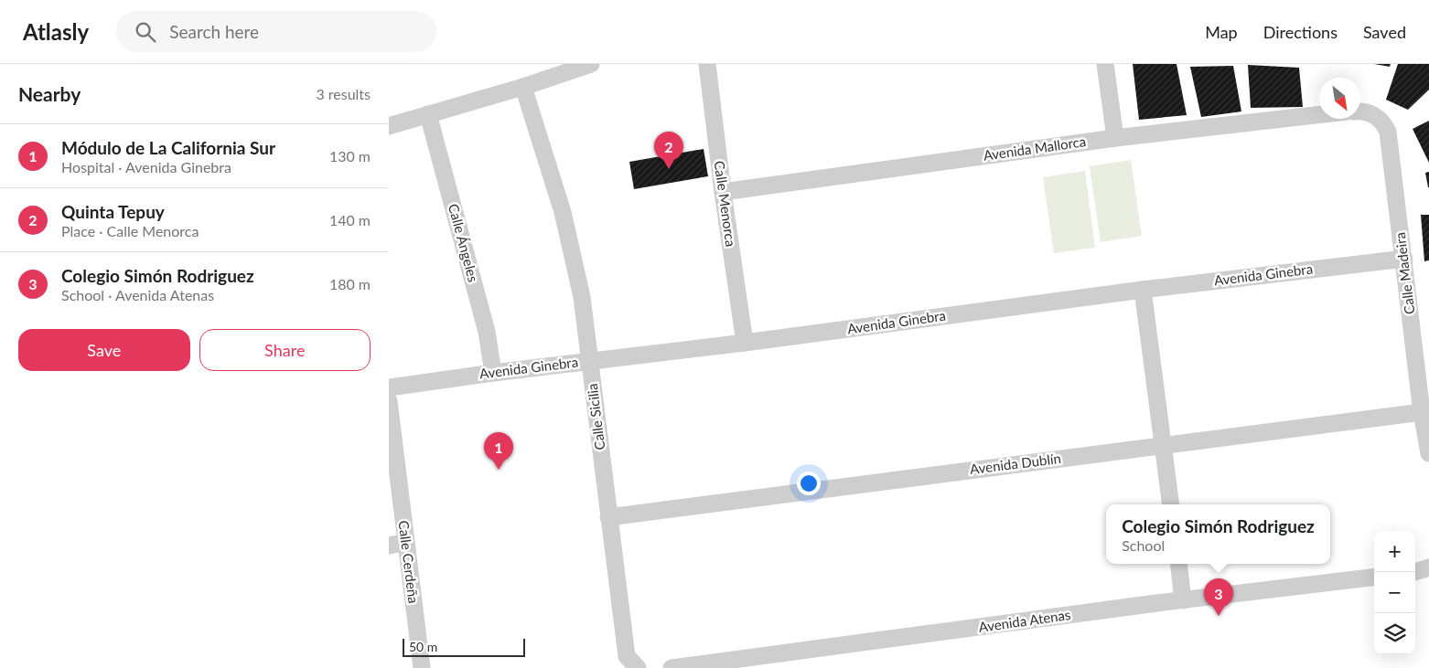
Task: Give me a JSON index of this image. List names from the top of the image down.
{
  "streets": {
    "street": [
      "Avenida Mallorca",
      "Calle Menorca",
      "Calle Ángeles",
      "Calle Madeira",
      "Avenida Ginebra",
      "Calle Sicilia",
      "Avenida Dublín",
      "Calle Cerdeña",
      "Avenida Atenas"
    ]
  },
  "crossings": [
    ["Avenida Mallorca", "Calle Menorca"],
    ["Calle Menorca", "Avenida Ginebra"],
    ["Calle Ángeles", "Avenida Ginebra"],
    ["Calle Madeira", "Avenida Ginebra"],
    ["Calle Madeira", "Avenida Dublín"],
    ["Avenida Ginebra", "Calle Sicilia"],
    ["Calle Sicilia", "Avenida Dublín"]
  ],
  "scale_bar": "50 m",
  "north": "bottom right",
  "page": {
    "header": "Atlasly",
    "search": "Search here",
    "nav": ["Map", "Directions", "Saved"],
    "heading": ["Nearby", "3 results"],
    "list": [
      {
        "mark": "1",
        "name": "Módulo de La California Sur",
        "note": "Hospital · Avenida Ginebra",
        "value": "130 m"
      },
      {
        "mark": "2",
        "name": "Quinta Tepuy",
        "note": "Place · Calle Menorca",
        "value": "140 m"
      },
      {
        "mark": "3",
        "name": "Colegio Simón Rodriguez",
        "note": "School · Avenida Atenas",
        "value": "180 m"
      }
    ],
    "pins": ["2", "1", "3"],
    "buttons": ["Save", "Share"],
    "popup": ["Colegio Simón Rodriguez", "School"],
    "map_buttons": ["+", "−"],
    "scale": "50 m"
  }
}
